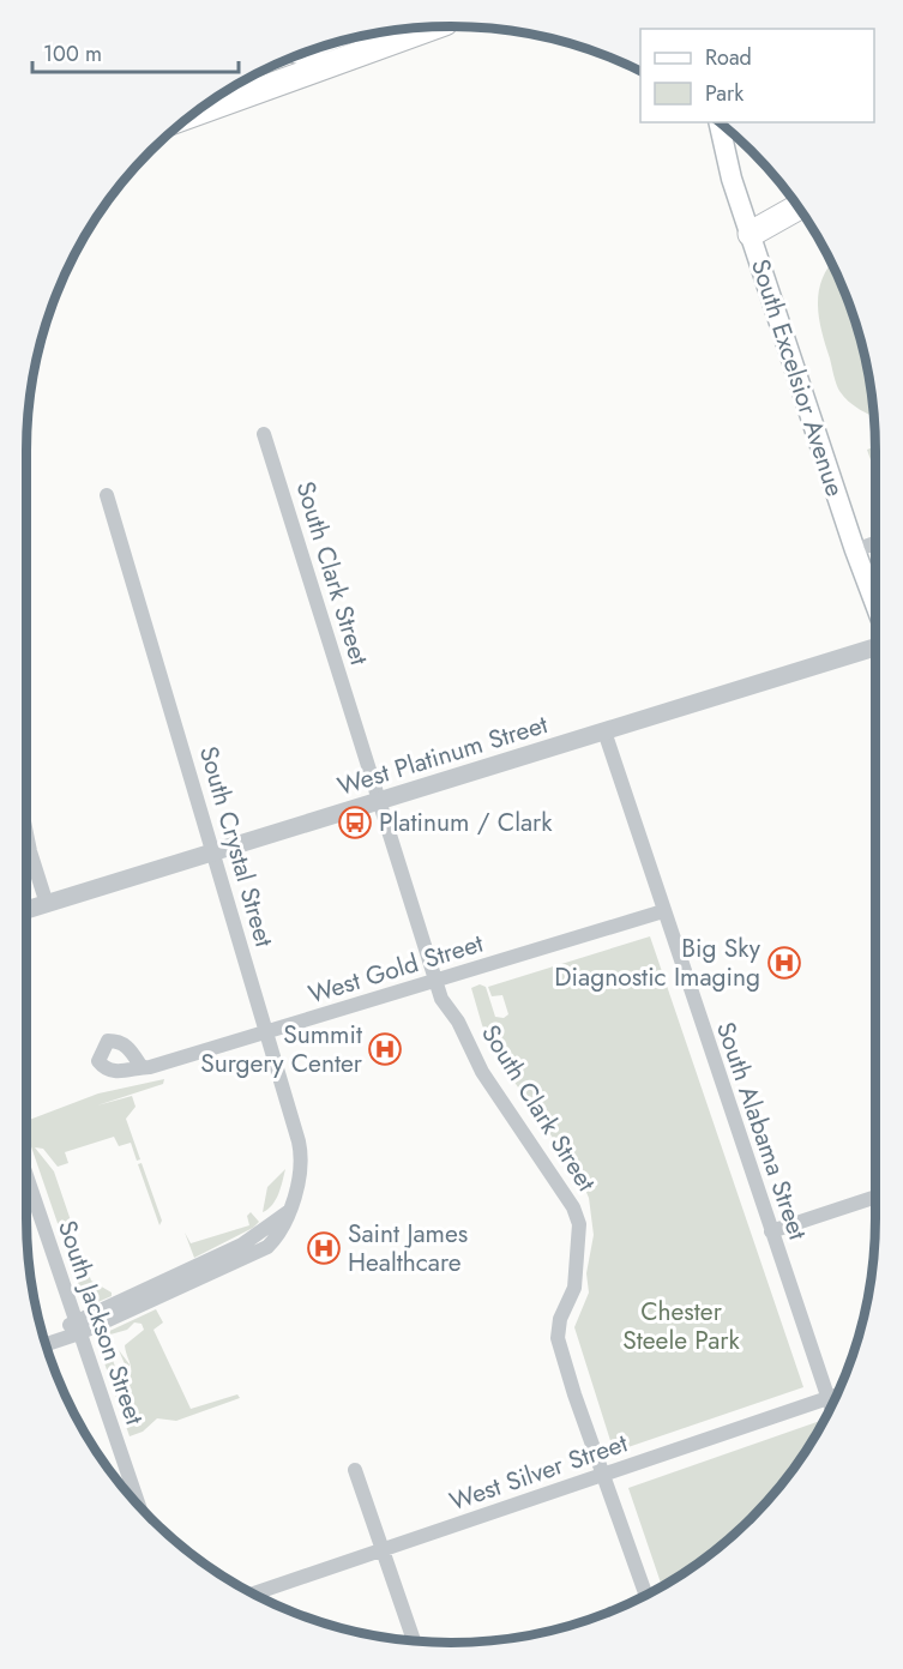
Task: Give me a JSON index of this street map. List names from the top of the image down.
{
  "streets": {
    "main road": ["South Excelsior Avenue"],
    "street": [
      "South Clark Street",
      "West Platinum Street",
      "South Crystal Street",
      "West Gold Street",
      "South Alabama Street",
      "South Jackson Street",
      "West Silver Street"
    ]
  },
  "crossings": [
    ["South Clark Street", "West Platinum Street"],
    ["South Clark Street", "West Gold Street"],
    ["South Clark Street", "West Silver Street"],
    ["West Platinum Street", "South Crystal Street"],
    ["West Platinum Street", "South Alabama Street"],
    ["South Crystal Street", "West Gold Street"],
    ["South Crystal Street", "South Jackson Street"],
    ["West Gold Street", "South Alabama Street"],
    ["South Alabama Street", "West Silver Street"]
  ],
  "parks": ["Chester Steele Park"],
  "places": {
    "bus stop": ["Platinum / Clark"],
    "hospital": ["Big Sky Diagnostic Imaging", "Summit Surgery Center", "Saint James Healthcare"]
  },
  "legend": ["Road", "Park"],
  "scale_bar": "100 m"
}
